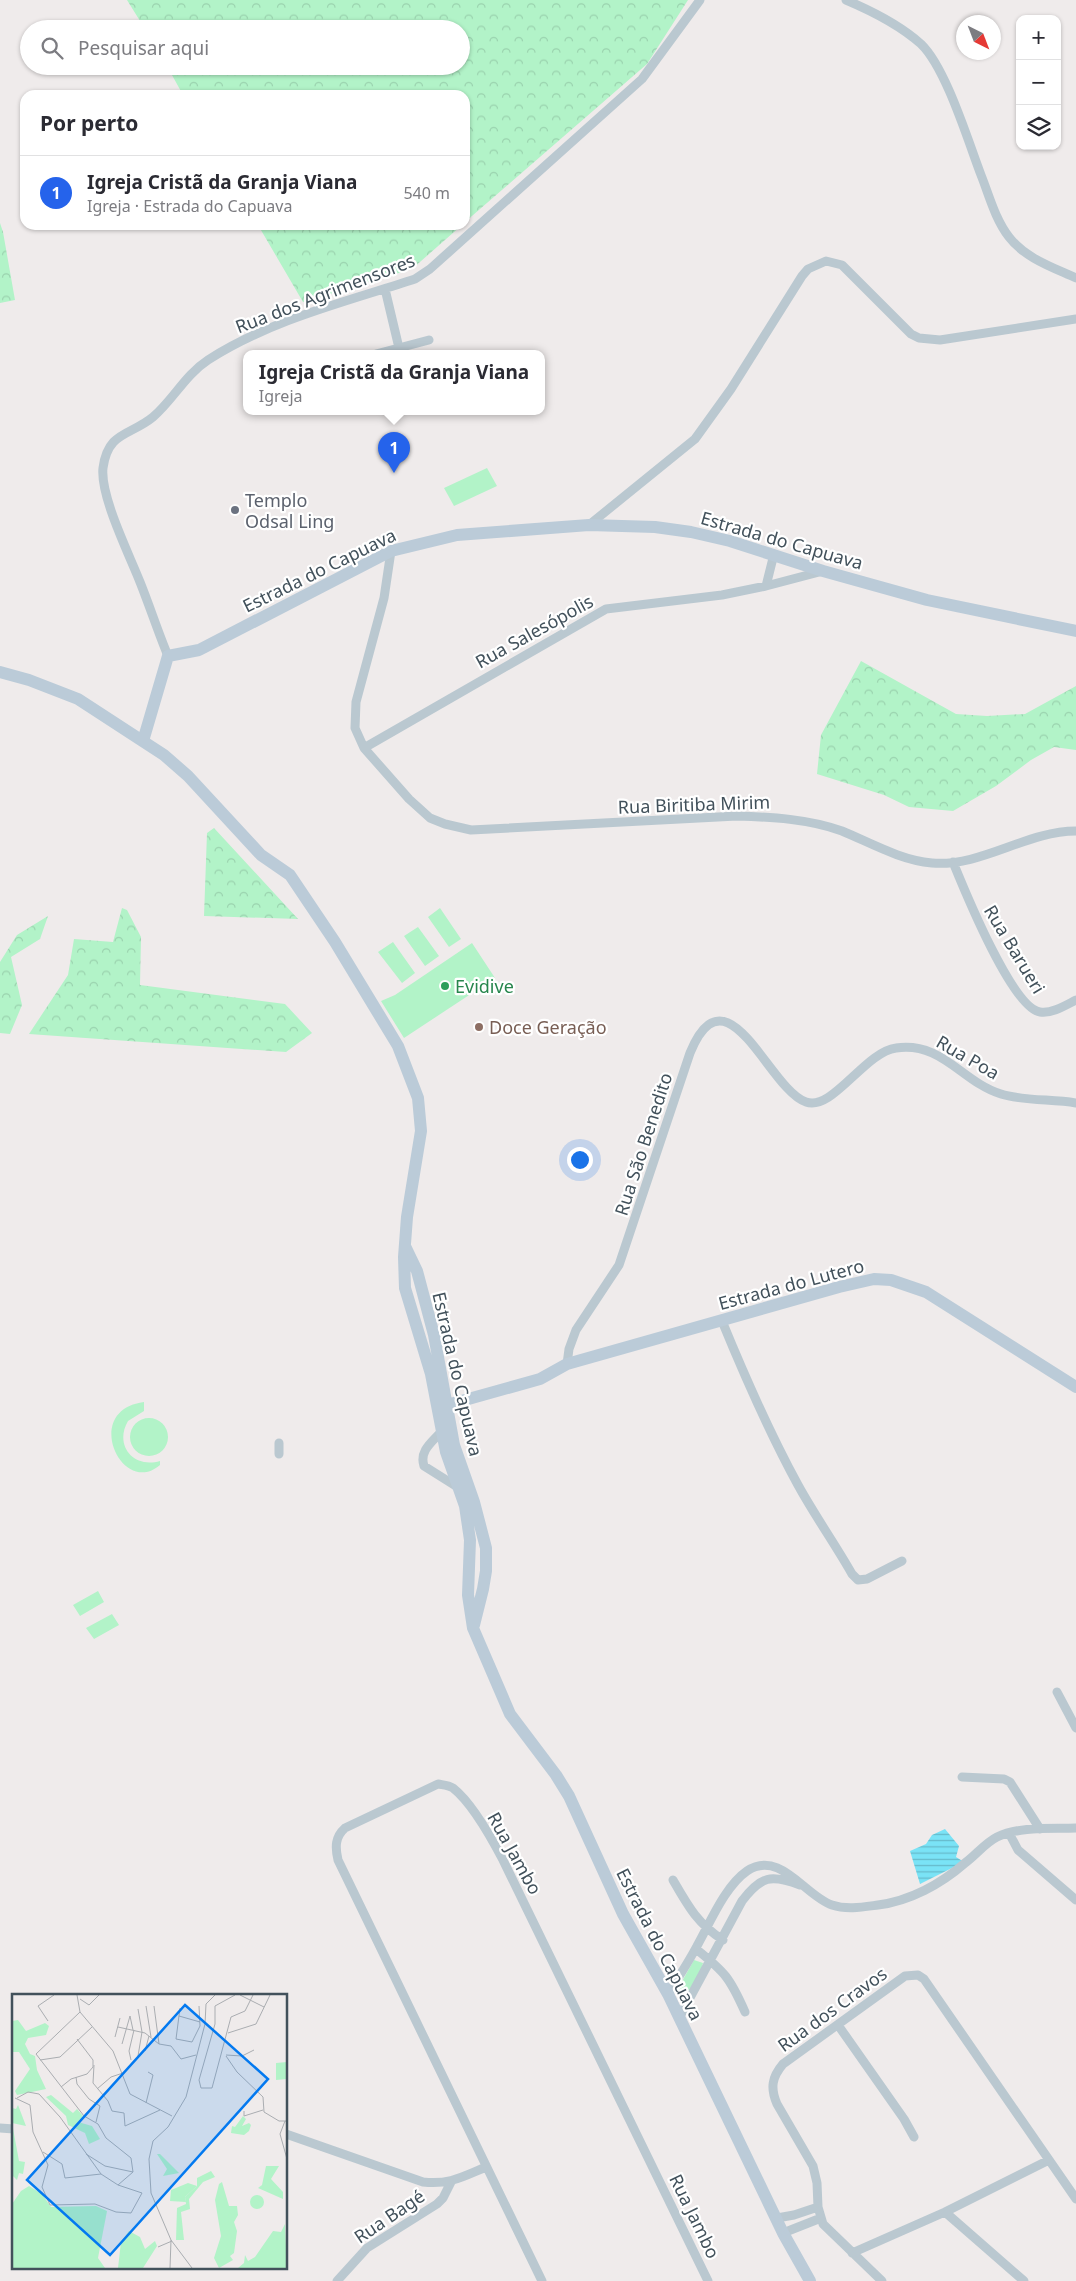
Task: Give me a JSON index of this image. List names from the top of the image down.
{
  "streets": {
    "main road": ["Estrada do Capuava", "Estrada do Lutero"],
    "street": [
      "Rua dos Agrimensores",
      "Rua Salesópolis",
      "Rua Biritiba Mirim",
      "Rua Barueri",
      "Rua Poa",
      "Rua São Benedito",
      "Rua Jambo",
      "Rua dos Cravos",
      "Rua Bagé"
    ]
  },
  "crossings": [
    ["Rua dos Agrimensores", "Estrada do Capuava"],
    ["Estrada do Capuava", "Rua Salesópolis"],
    ["Estrada do Capuava", "Estrada do Lutero"],
    ["Rua Salesópolis", "Rua Biritiba Mirim"],
    ["Rua Biritiba Mirim", "Rua Barueri"],
    ["Rua Poa", "Rua São Benedito"],
    ["Rua São Benedito", "Estrada do Lutero"]
  ],
  "places": ["Templo Odsal Ling", "Evidive", "Doce Geração"],
  "north": "bottom right",
  "page": {
    "map_buttons": ["+", "−"],
    "search": "Pesquisar aqui",
    "heading": "Por perto",
    "list": [
      {
        "mark": "1",
        "name": "Igreja Cristã da Granja Viana",
        "note": "Igreja · Estrada do Capuava",
        "value": "540 m"
      }
    ],
    "popup": ["Igreja Cristã da Granja Viana", "Igreja"],
    "pins": "1"
  }
}
